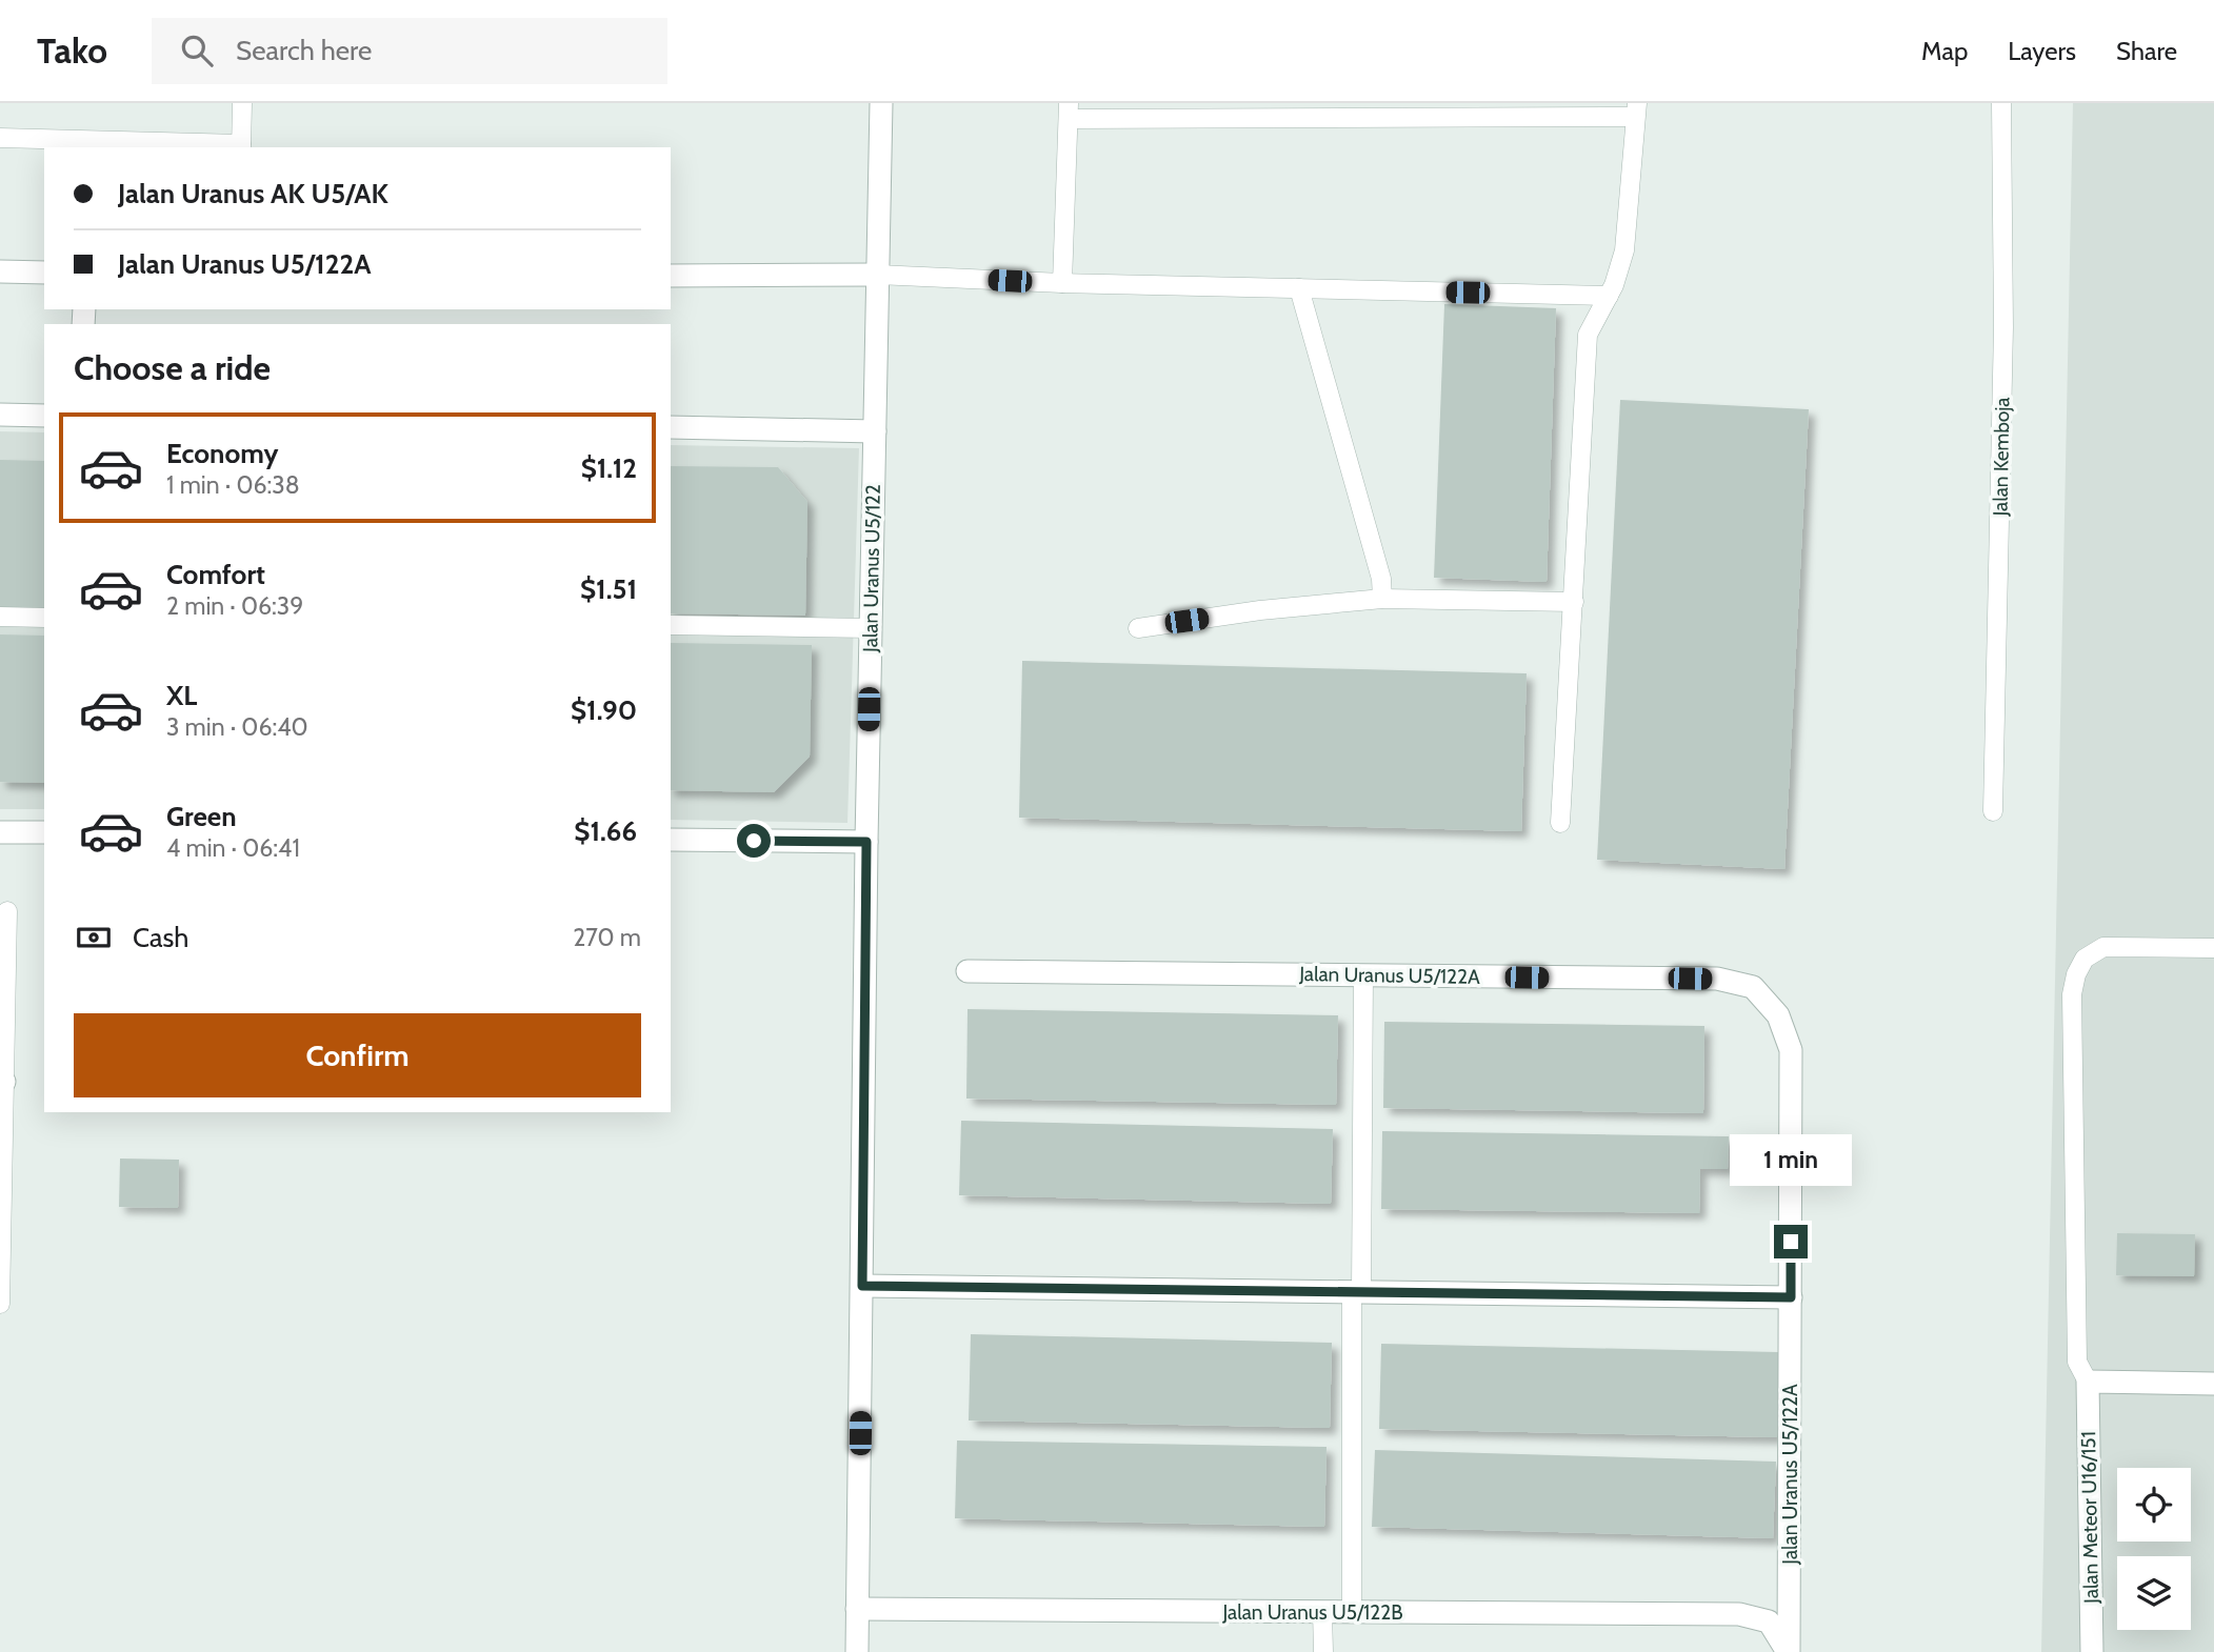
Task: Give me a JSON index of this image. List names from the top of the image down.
{
  "streets": {
    "street": [
      "Jalan Uranus U5/122",
      "Jalan Uranus U5/122A",
      "Jalan Meteor U16/151",
      "Jalan Uranus U5/122B"
    ],
    "lane": ["Jalan Kemboja"]
  },
  "crossings": [
    ["Jalan Uranus U5/122", "Jalan Uranus U5/122B"],
    ["Jalan Uranus U5/122A", "Jalan Uranus U5/122B"]
  ],
  "page": {
    "header": "Tako",
    "search": "Search here",
    "nav": ["Map", "Layers", "Share"],
    "banner": ["Jalan Uranus AK U5/AK", "Jalan Uranus U5/122A"],
    "heading": "Choose a ride",
    "list": [
      {
        "name": "Economy",
        "note": "1 min · 06:38",
        "value": "$1.12"
      },
      {
        "name": "Comfort",
        "note": "2 min · 06:39",
        "value": "$1.51"
      },
      {
        "name": "XL",
        "note": "3 min · 06:40",
        "value": "$1.90"
      },
      {
        "name": "Green",
        "note": "4 min · 06:41",
        "value": "$1.66"
      }
    ],
    "pay": ["Cash", "270 m"],
    "buttons": "Confirm",
    "bubble": "1 min"
  }
}
